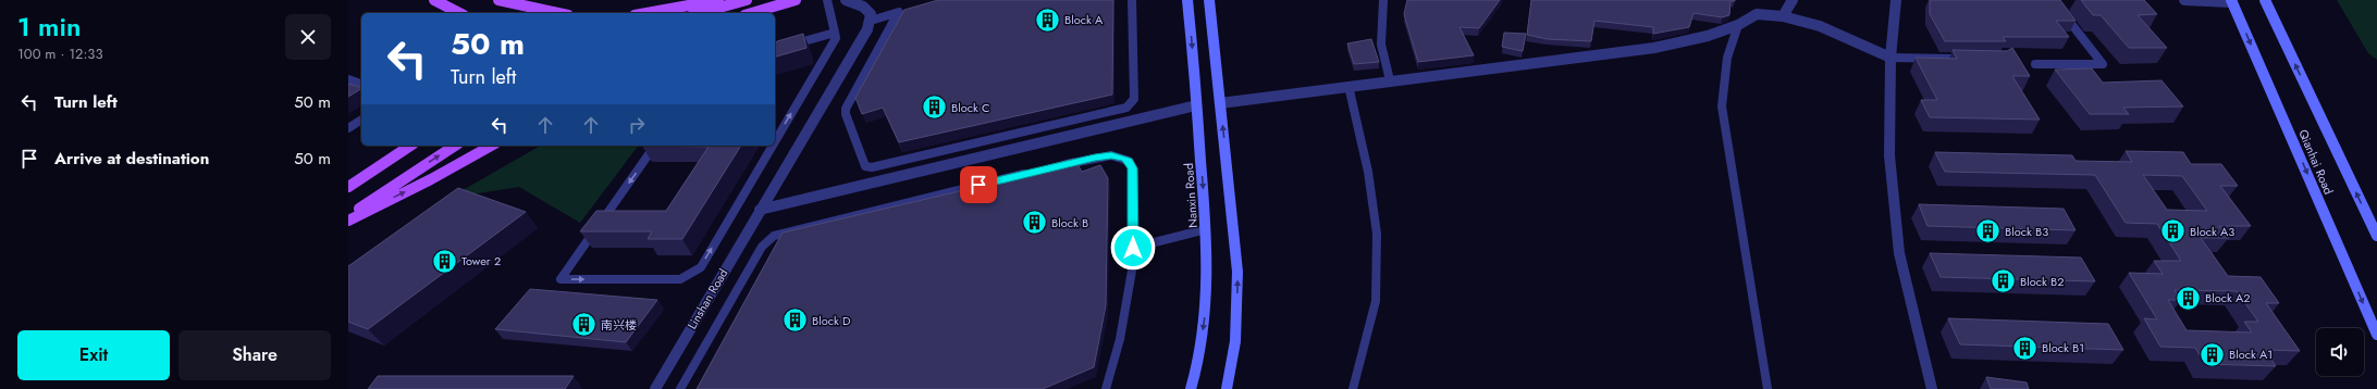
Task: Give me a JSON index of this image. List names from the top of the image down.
{
  "streets": {
    "main road": ["Qianhai Road", "Nanxin Road"],
    "street": ["Linshan Road"]
  },
  "places": {
    "building": [
      "Block A",
      "Block C",
      "Block B",
      "Block B3",
      "Block A3",
      "Tower 2",
      "Block B2",
      "Block A2",
      "Block D",
      "南兴楼",
      "Block B1",
      "Block A1"
    ]
  },
  "page": {
    "heading": ["1 min", "100 m · 12:33"],
    "turn": ["50 m", "Turn left"],
    "list": [
      {
        "name": "Turn left",
        "value": "50 m"
      },
      {
        "name": "Arrive at destination",
        "value": "50 m"
      }
    ],
    "buttons": ["Exit", "Share"]
  }
}
